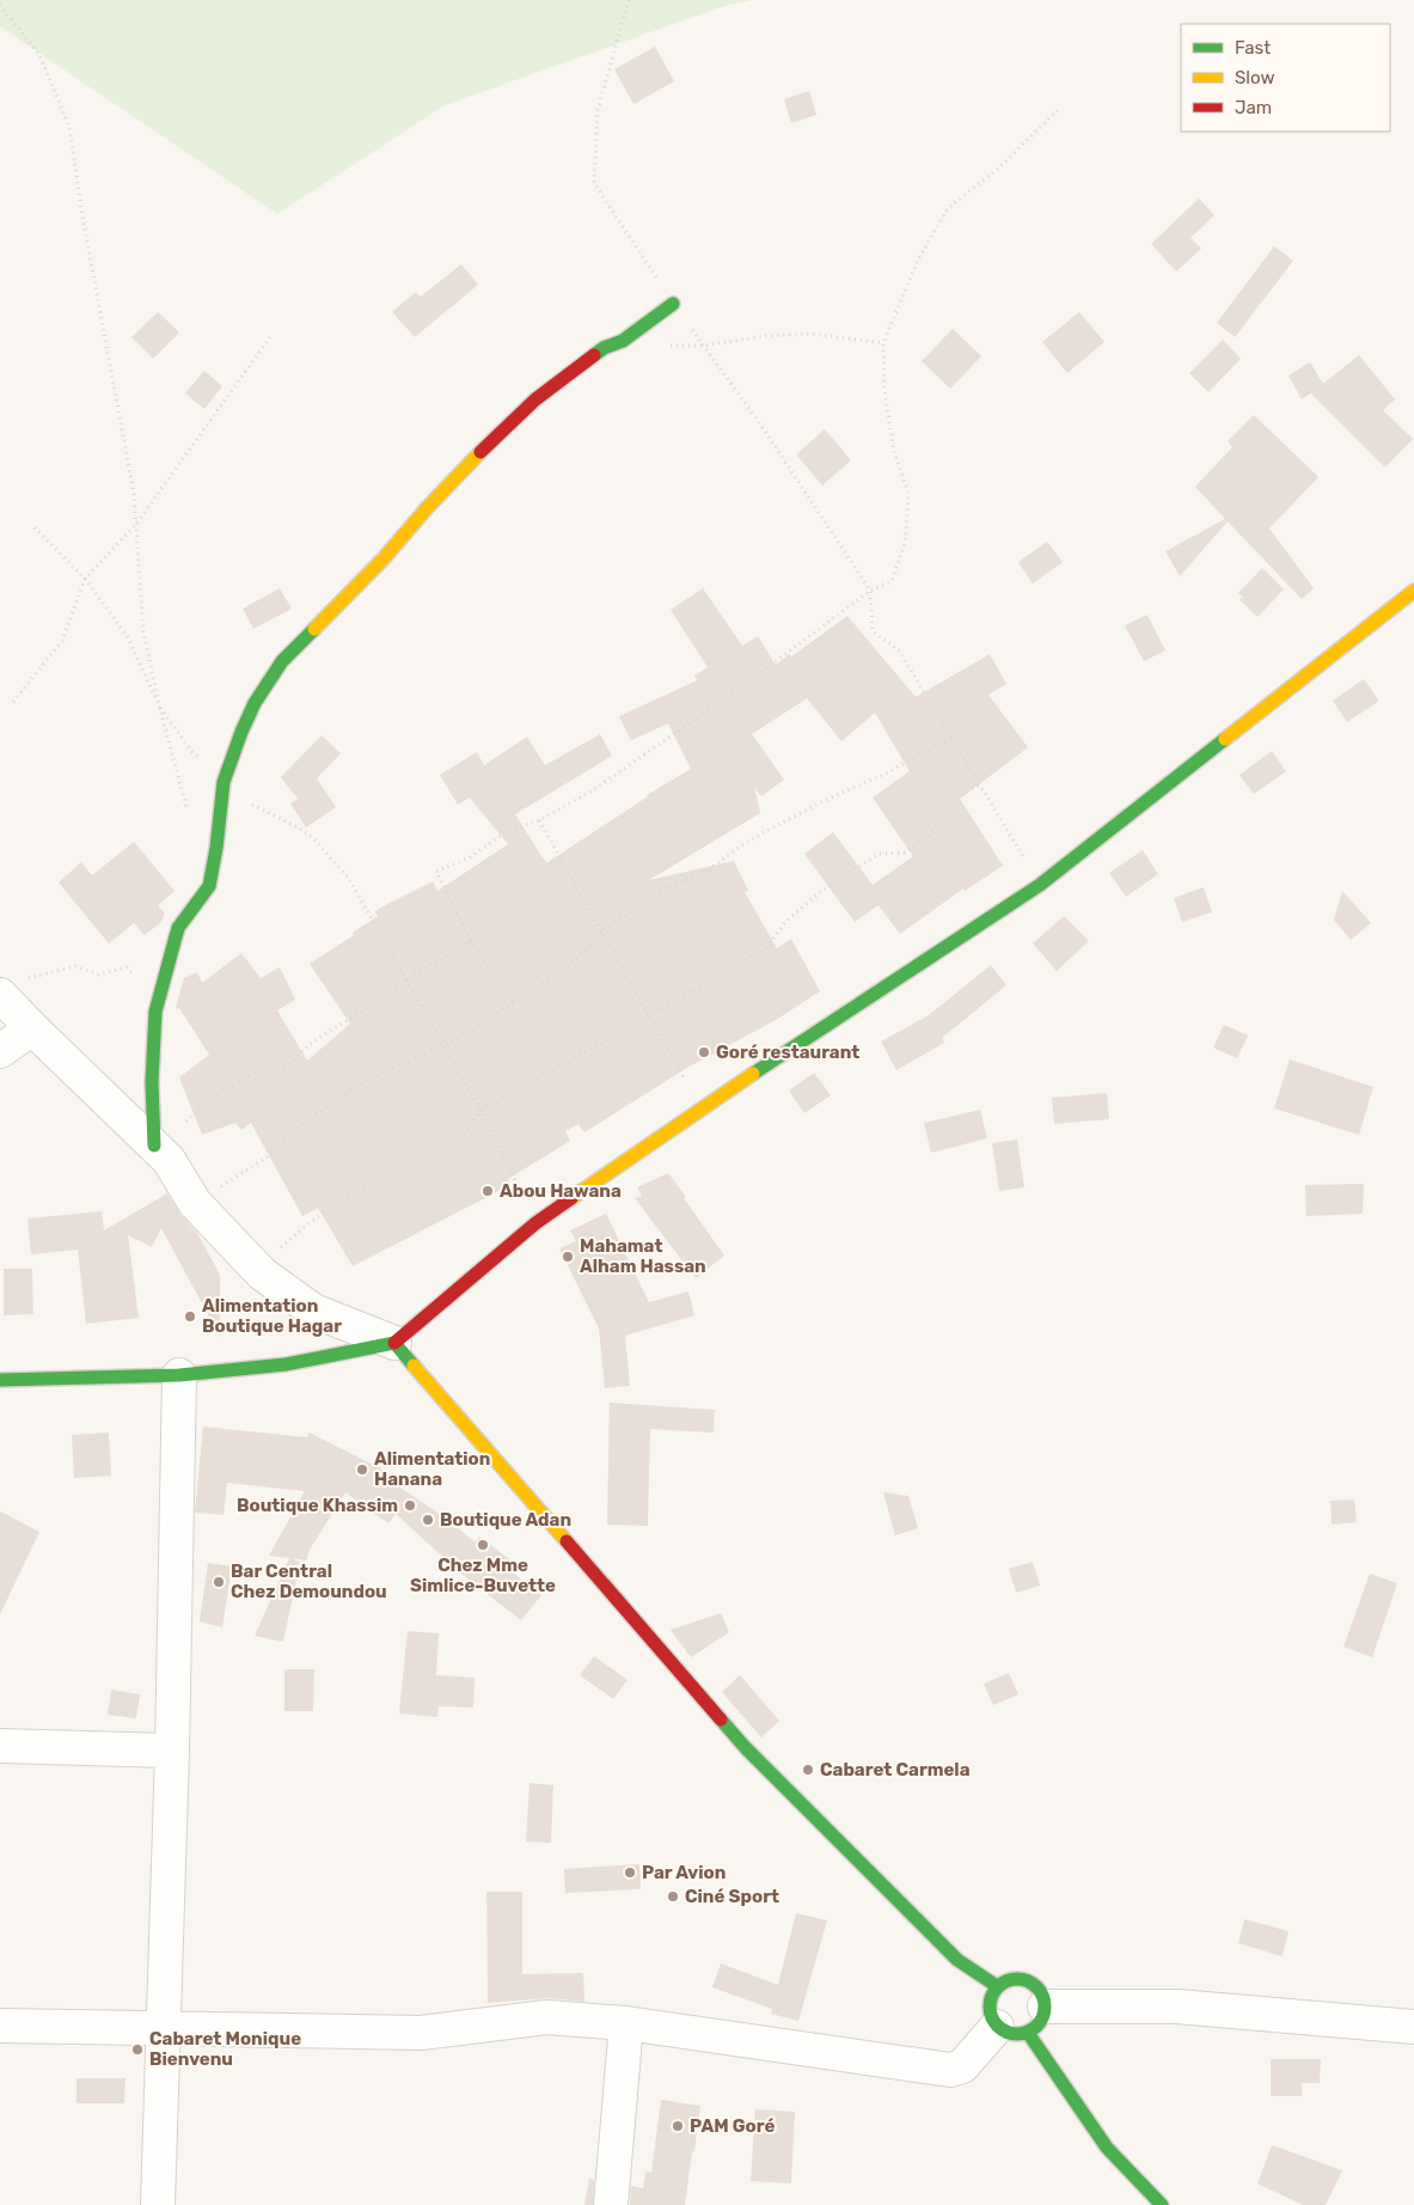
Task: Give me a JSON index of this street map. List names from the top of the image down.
{
  "places": [
    "Goré restaurant",
    "Abou Hawana",
    "Mahamat Alham Hassan",
    "Alimentation Boutique Hagar",
    "Alimentation Hanana",
    "Boutique Khassim",
    "Boutique Adan",
    "Chez Mme Simlice-Buvette",
    "Bar Central Chez Demoundou",
    "Cabaret Carmela",
    "Par Avion",
    "Ciné Sport",
    "Cabaret Monique Bienvenu",
    "PAM Goré"
  ],
  "legend": ["Fast", "Slow", "Jam"]
}
